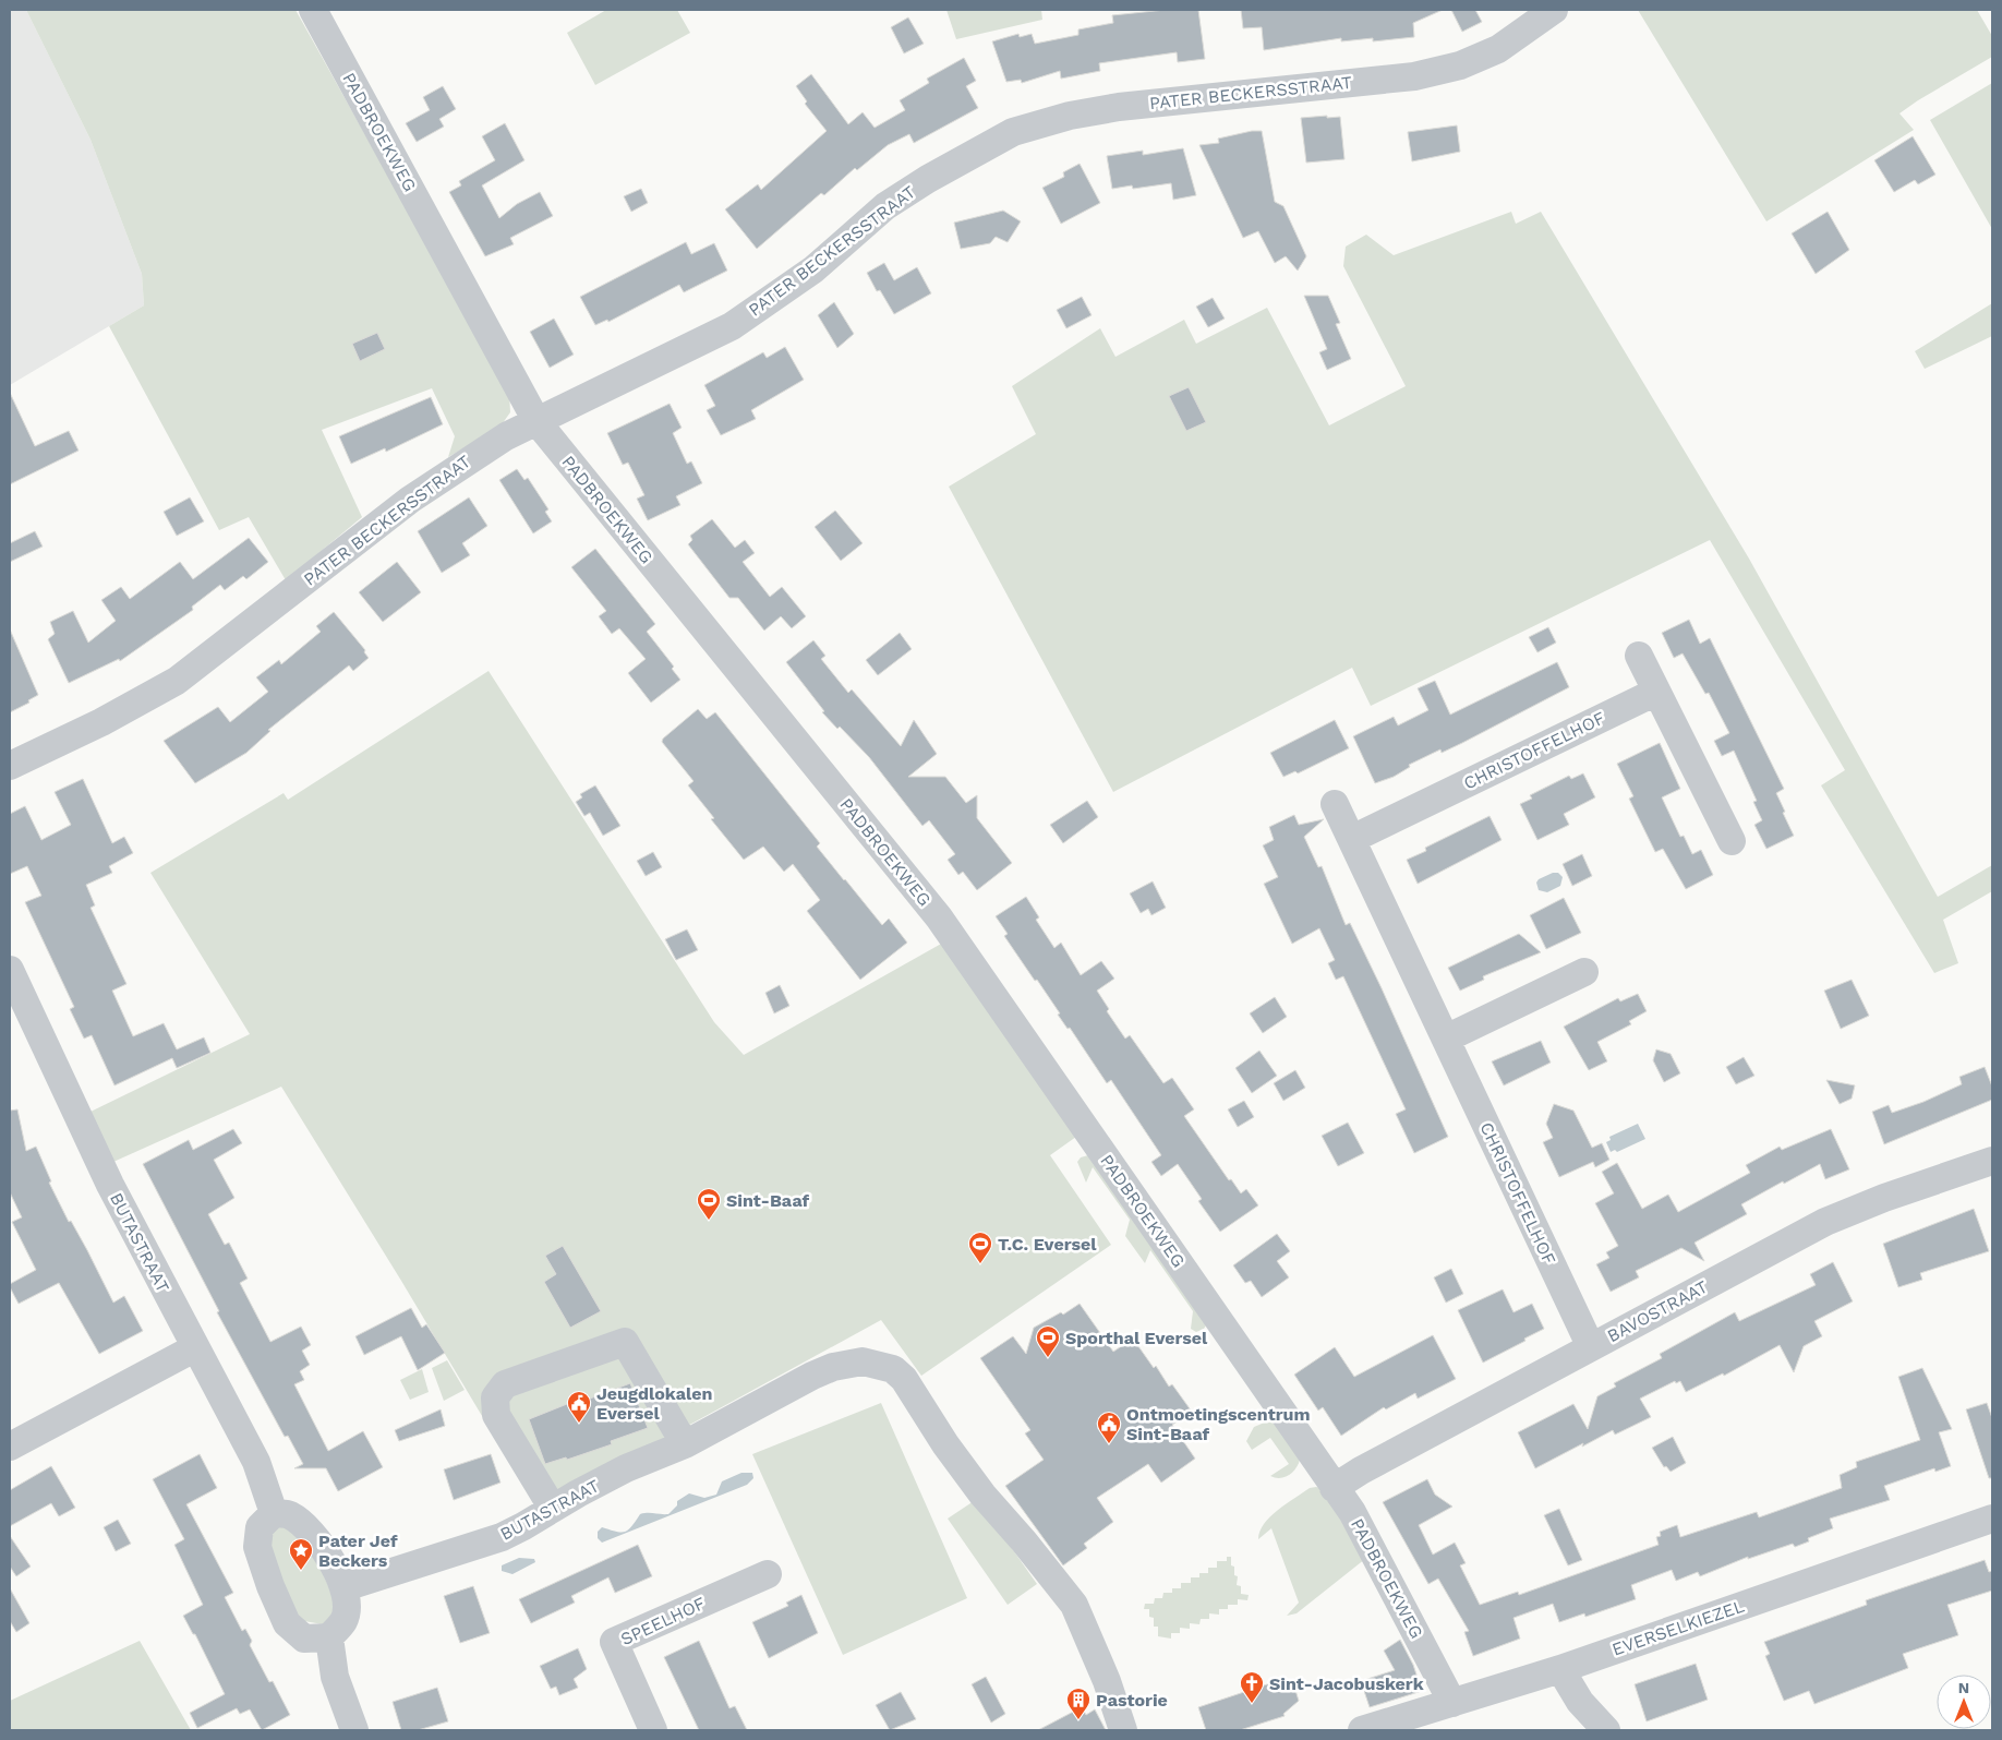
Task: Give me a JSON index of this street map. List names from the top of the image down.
{
  "streets": {
    "street": [
      "PATER BECKERSSTRAAT",
      "PADBROEKWEG",
      "CHRISTOFFELHOF",
      "BUTASTRAAT",
      "BAVOSTRAAT",
      "SPEELHOF",
      "EVERSELKIEZEL"
    ]
  },
  "crossings": [
    ["PATER BECKERSSTRAAT", "PADBROEKWEG"],
    ["PADBROEKWEG", "BAVOSTRAAT"],
    ["PADBROEKWEG", "EVERSELKIEZEL"],
    ["CHRISTOFFELHOF", "BAVOSTRAAT"]
  ],
  "places": {
    "sports": ["Sint-Baaf", "T.C. Eversel", "Sporthal Eversel"],
    "public building": ["Jeugdlokalen Eversel", "Ontmoetingscentrum Sint-Baaf"],
    "place": ["Pater Jef Beckers"],
    "church": ["Sint-Jacobuskerk"],
    "building": ["Pastorie"]
  },
  "north": "top"
}
